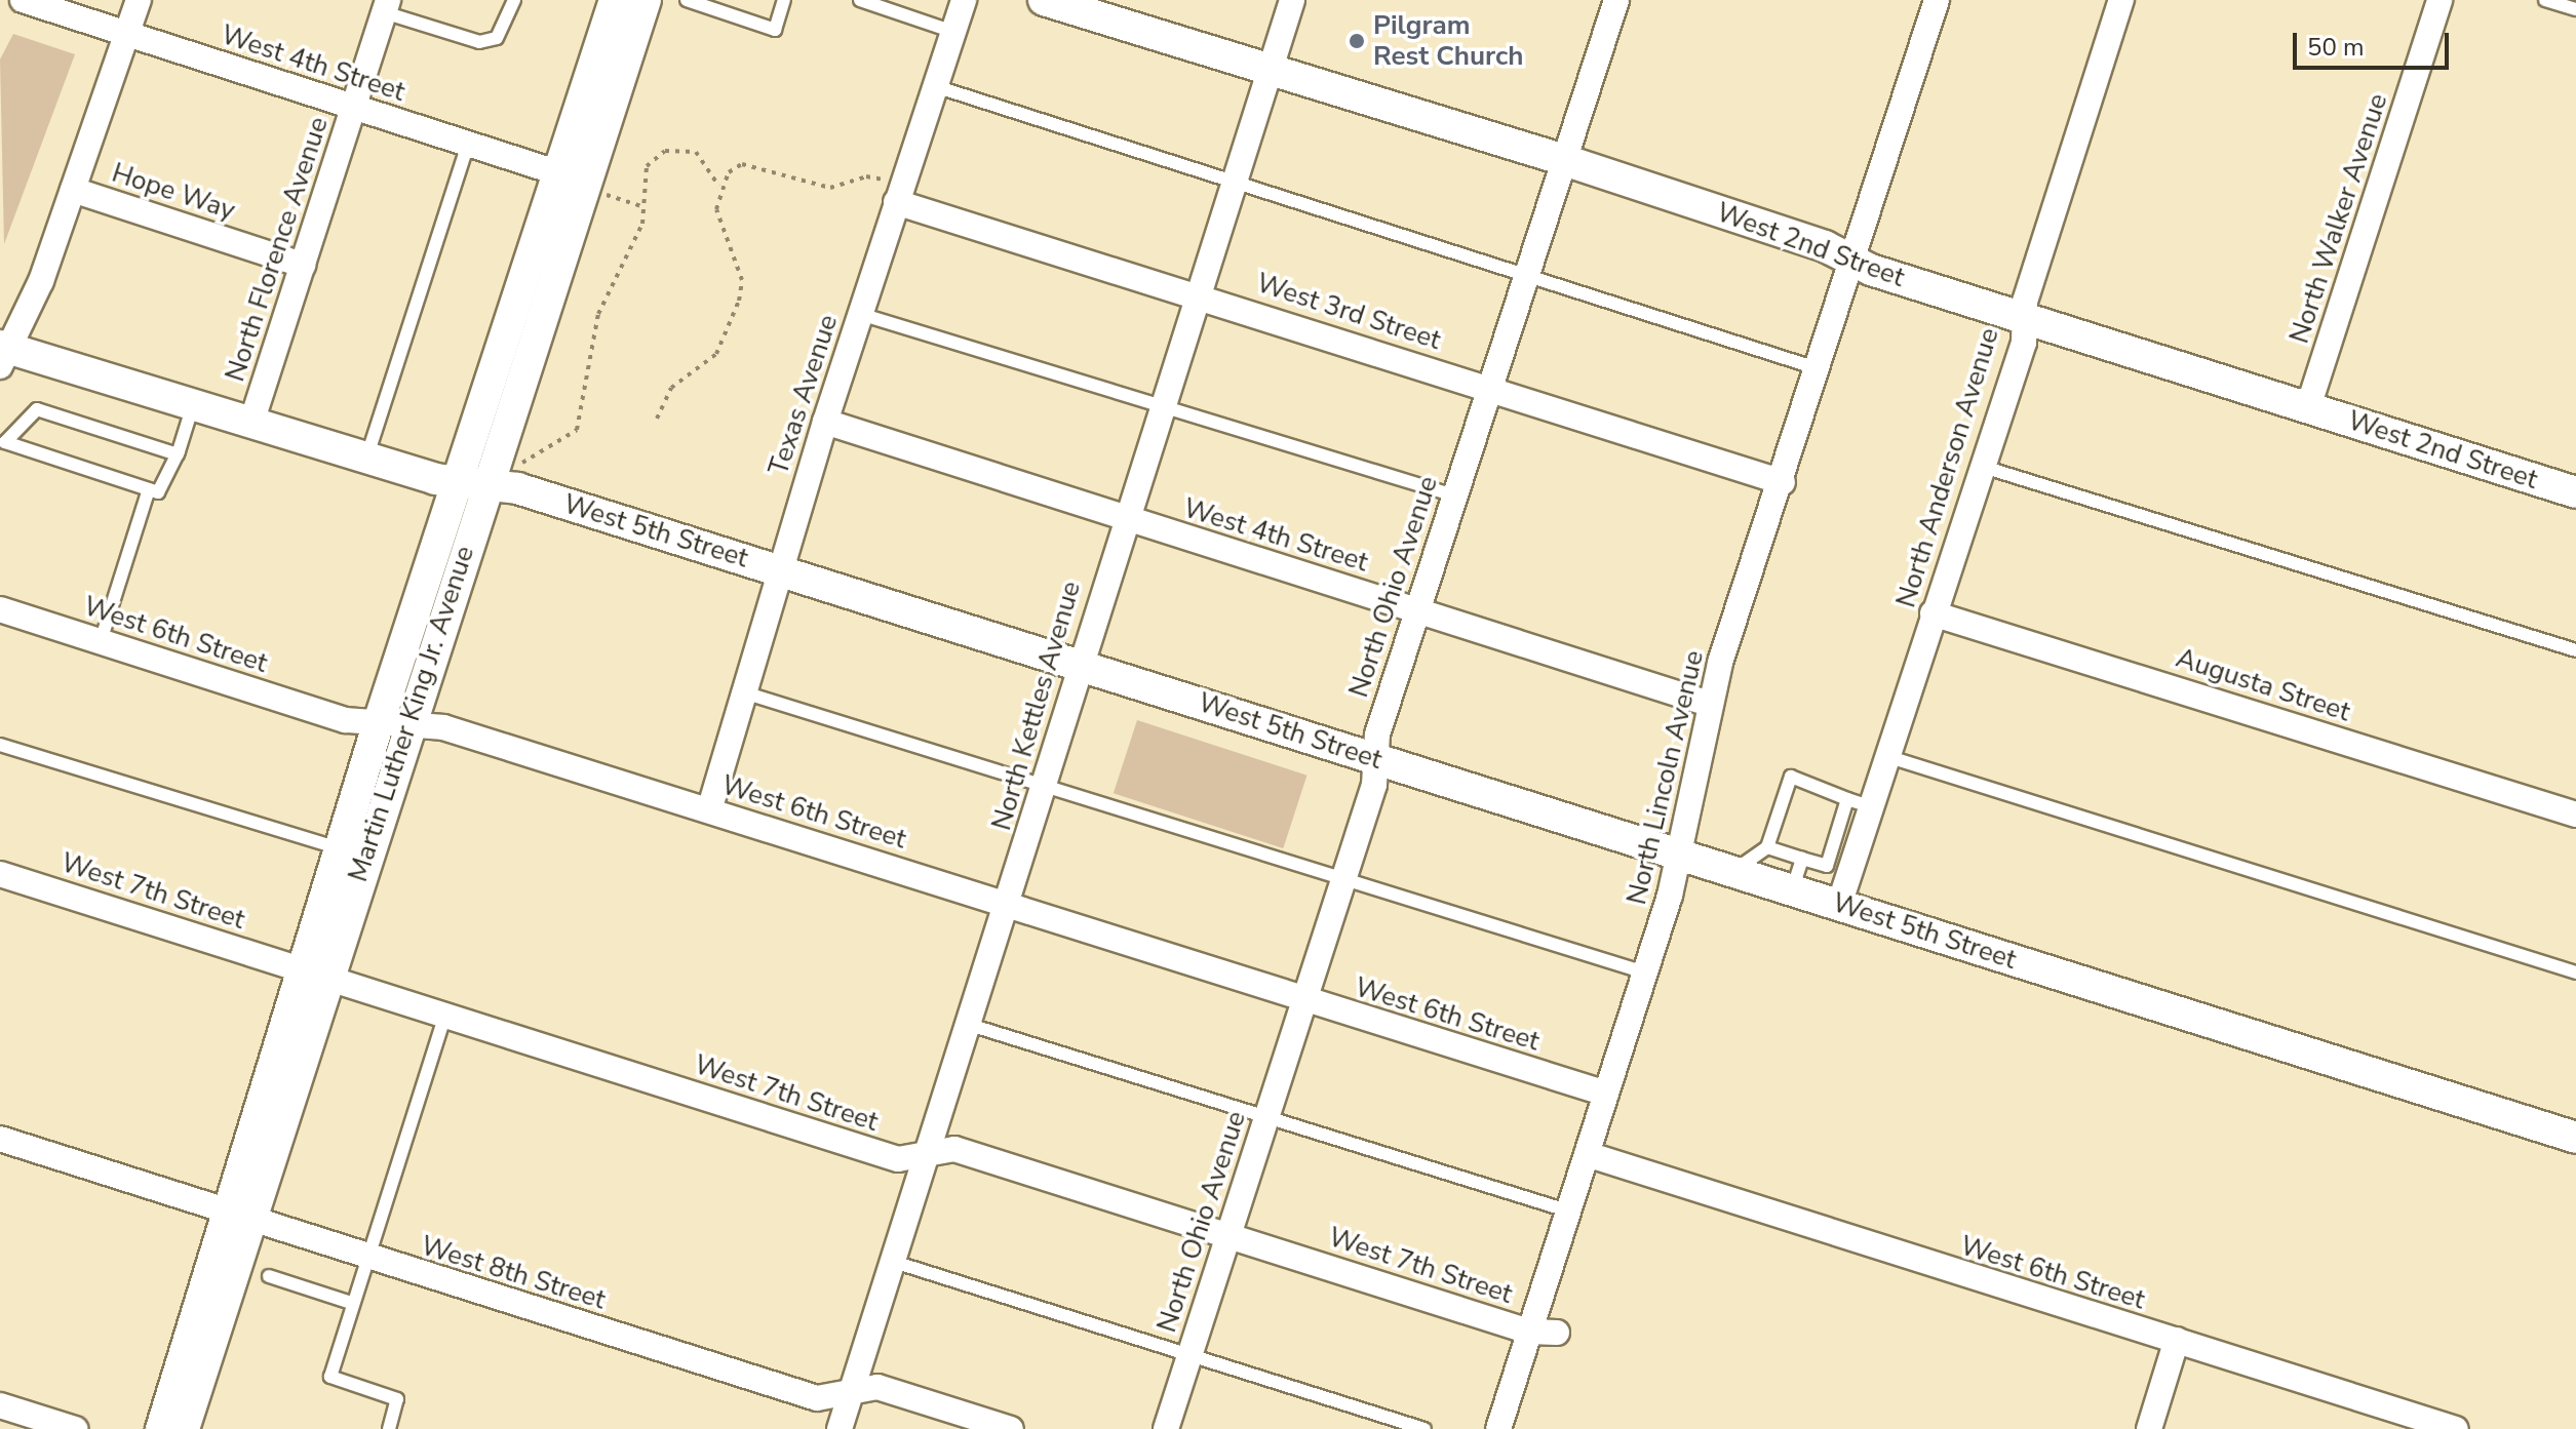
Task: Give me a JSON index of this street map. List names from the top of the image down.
{
  "streets": {
    "street": [
      "West 4th Street",
      "Hope Way",
      "North Walker Avenue",
      "West 2nd Street",
      "North Florence Avenue",
      "West 3rd Street",
      "Texas Avenue",
      "North Anderson Avenue",
      "West 5th Street",
      "North Ohio Avenue",
      "West 6th Street",
      "Augusta Street",
      "North Kettles Avenue",
      "Martin Luther King Jr. Avenue",
      "North Lincoln Avenue",
      "West 7th Street",
      "West 8th Street"
    ]
  },
  "crossings": [
    ["West 4th Street", "North Florence Avenue"],
    ["West 4th Street", "Texas Avenue"],
    ["West 4th Street", "North Ohio Avenue"],
    ["West 4th Street", "North Kettles Avenue"],
    ["West 4th Street", "Martin Luther King Jr. Avenue"],
    ["West 4th Street", "North Lincoln Avenue"],
    ["Hope Way", "North Florence Avenue"],
    ["North Walker Avenue", "West 2nd Street"],
    ["West 2nd Street", "North Anderson Avenue"],
    ["West 2nd Street", "North Ohio Avenue"],
    ["West 2nd Street", "North Kettles Avenue"],
    ["West 2nd Street", "North Lincoln Avenue"],
    ["North Florence Avenue", "West 5th Street"],
    ["West 3rd Street", "Texas Avenue"],
    ["West 3rd Street", "North Ohio Avenue"],
    ["West 3rd Street", "North Kettles Avenue"],
    ["West 3rd Street", "North Lincoln Avenue"],
    ["Texas Avenue", "West 5th Street"],
    ["Texas Avenue", "West 6th Street"],
    ["North Anderson Avenue", "West 5th Street"],
    ["North Anderson Avenue", "Augusta Street"],
    ["West 5th Street", "North Ohio Avenue"],
    ["West 5th Street", "North Kettles Avenue"],
    ["West 5th Street", "Martin Luther King Jr. Avenue"],
    ["West 5th Street", "North Lincoln Avenue"],
    ["North Ohio Avenue", "West 6th Street"],
    ["North Ohio Avenue", "West 7th Street"],
    ["West 6th Street", "North Kettles Avenue"],
    ["West 6th Street", "Martin Luther King Jr. Avenue"],
    ["West 6th Street", "North Lincoln Avenue"],
    ["North Kettles Avenue", "West 7th Street"],
    ["North Kettles Avenue", "West 8th Street"],
    ["Martin Luther King Jr. Avenue", "West 7th Street"],
    ["Martin Luther King Jr. Avenue", "West 8th Street"],
    ["North Lincoln Avenue", "West 7th Street"]
  ],
  "places": ["Pilgram Rest Church"],
  "scale_bar": "50 m"
}
